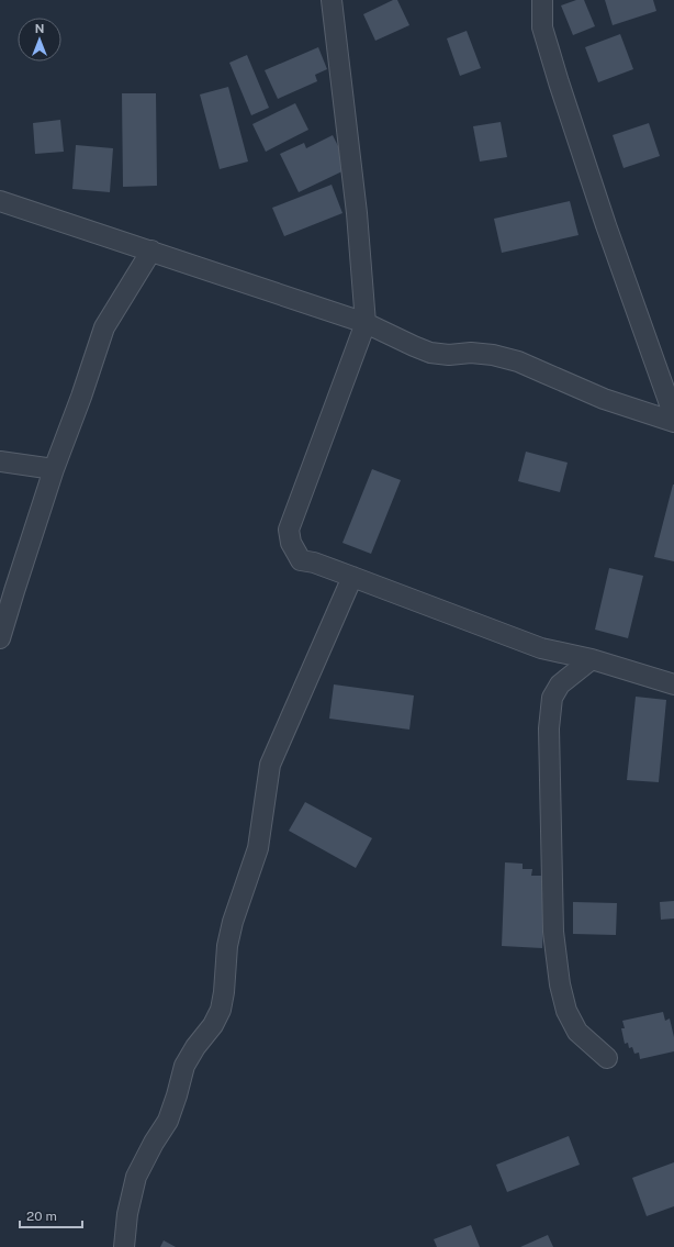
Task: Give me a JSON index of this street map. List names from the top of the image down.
{
  "scale_bar": "20 m",
  "north": "top"
}
